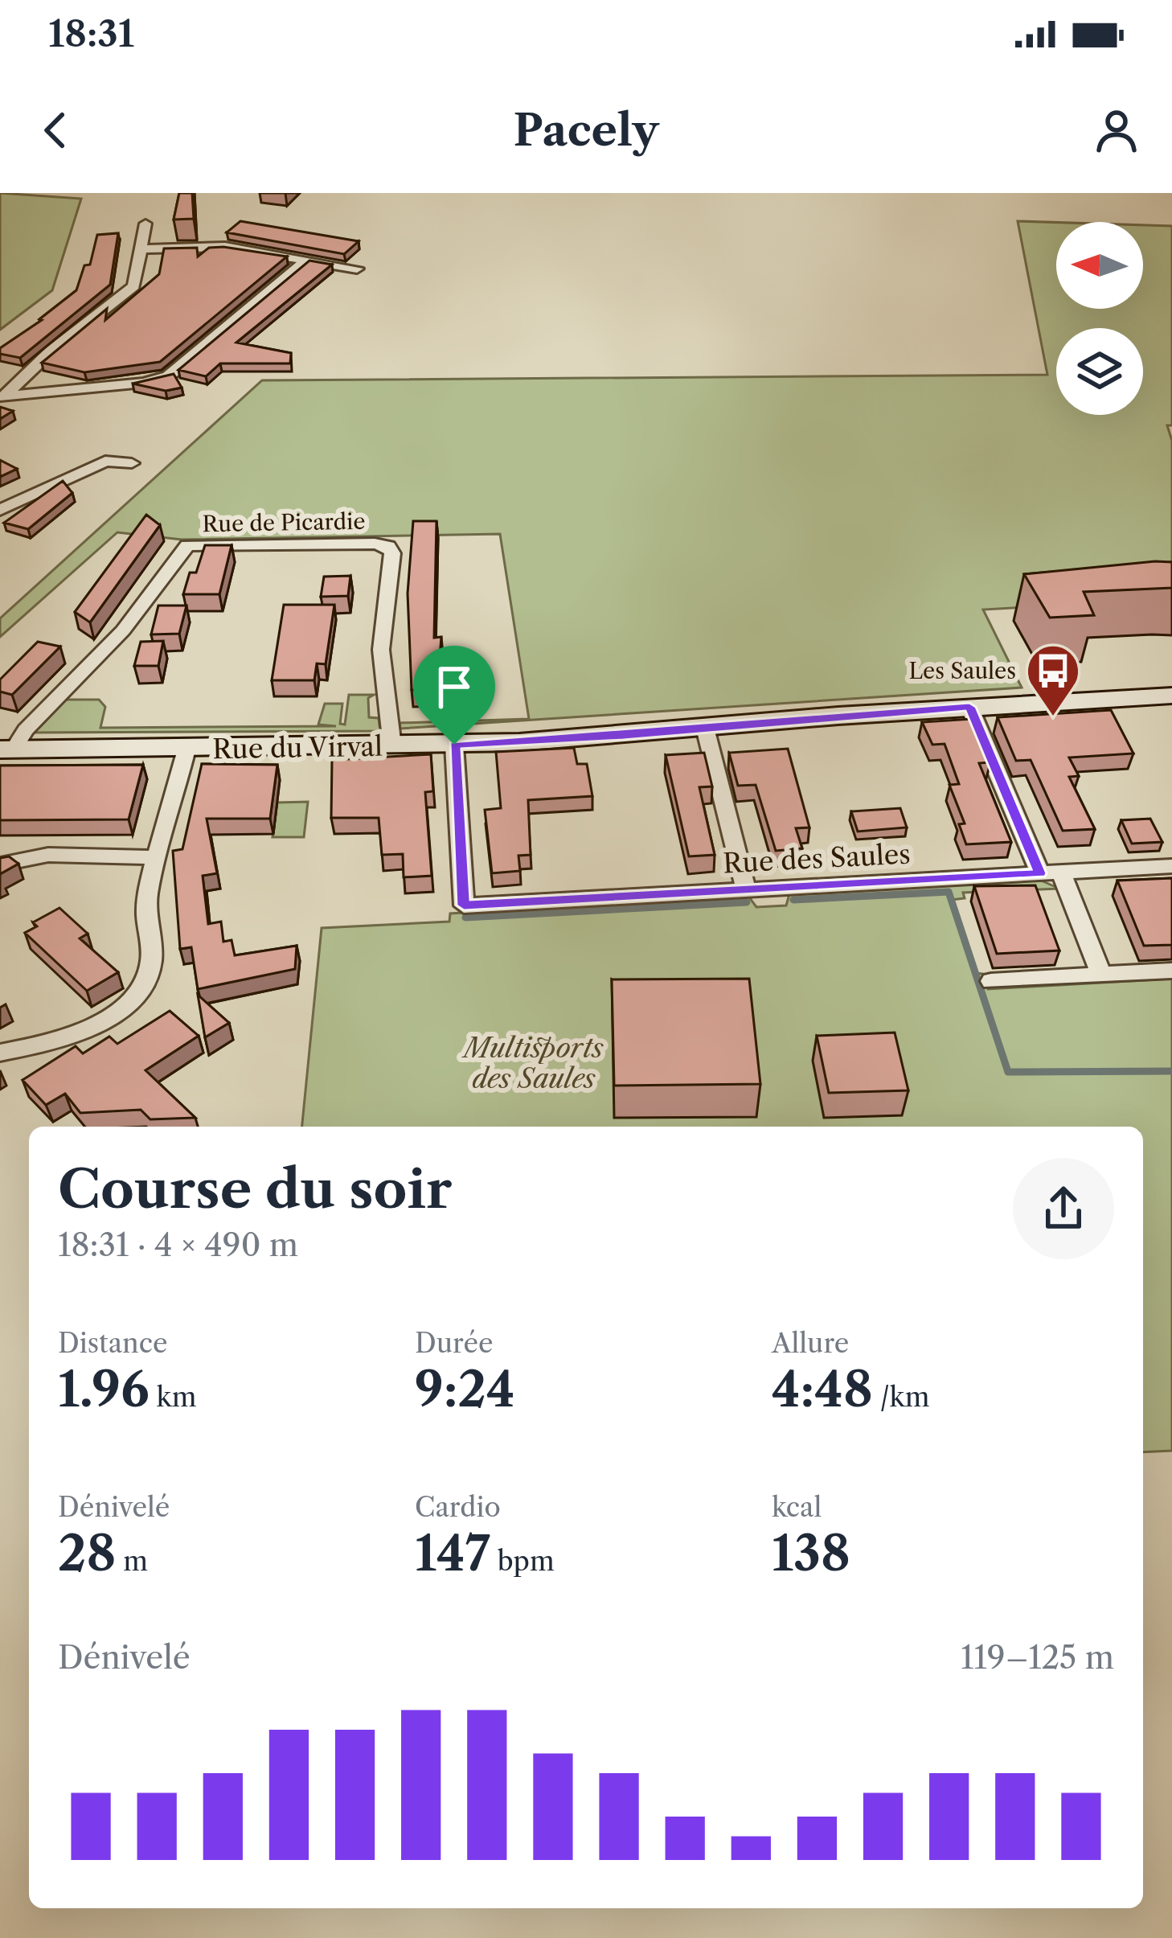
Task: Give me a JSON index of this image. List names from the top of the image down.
{
  "streets": {
    "street": ["Rue de Picardie", "Rue du Virval", "Rue des Saules"]
  },
  "crossings": [
    ["Rue de Picardie", "Rue du Virval"],
    ["Rue du Virval", "Rue des Saules"]
  ],
  "parks": ["Multisports des Saules"],
  "places": {
    "bus stop": ["Les Saules"]
  },
  "north": "left",
  "page": {
    "status": "18:31",
    "header": "Pacely",
    "heading": ["Course du soir", "18:31 · 4 × 490 m"],
    "stats": [
      ["Distance", "1.96 km"],
      ["Durée", "9:24"],
      ["Allure", "4:48 /km"],
      ["Dénivelé", "28 m"],
      ["Cardio", "147 bpm"],
      ["kcal", "138"]
    ],
    "chart": ["Dénivelé", "119–125 m"]
  }
}
